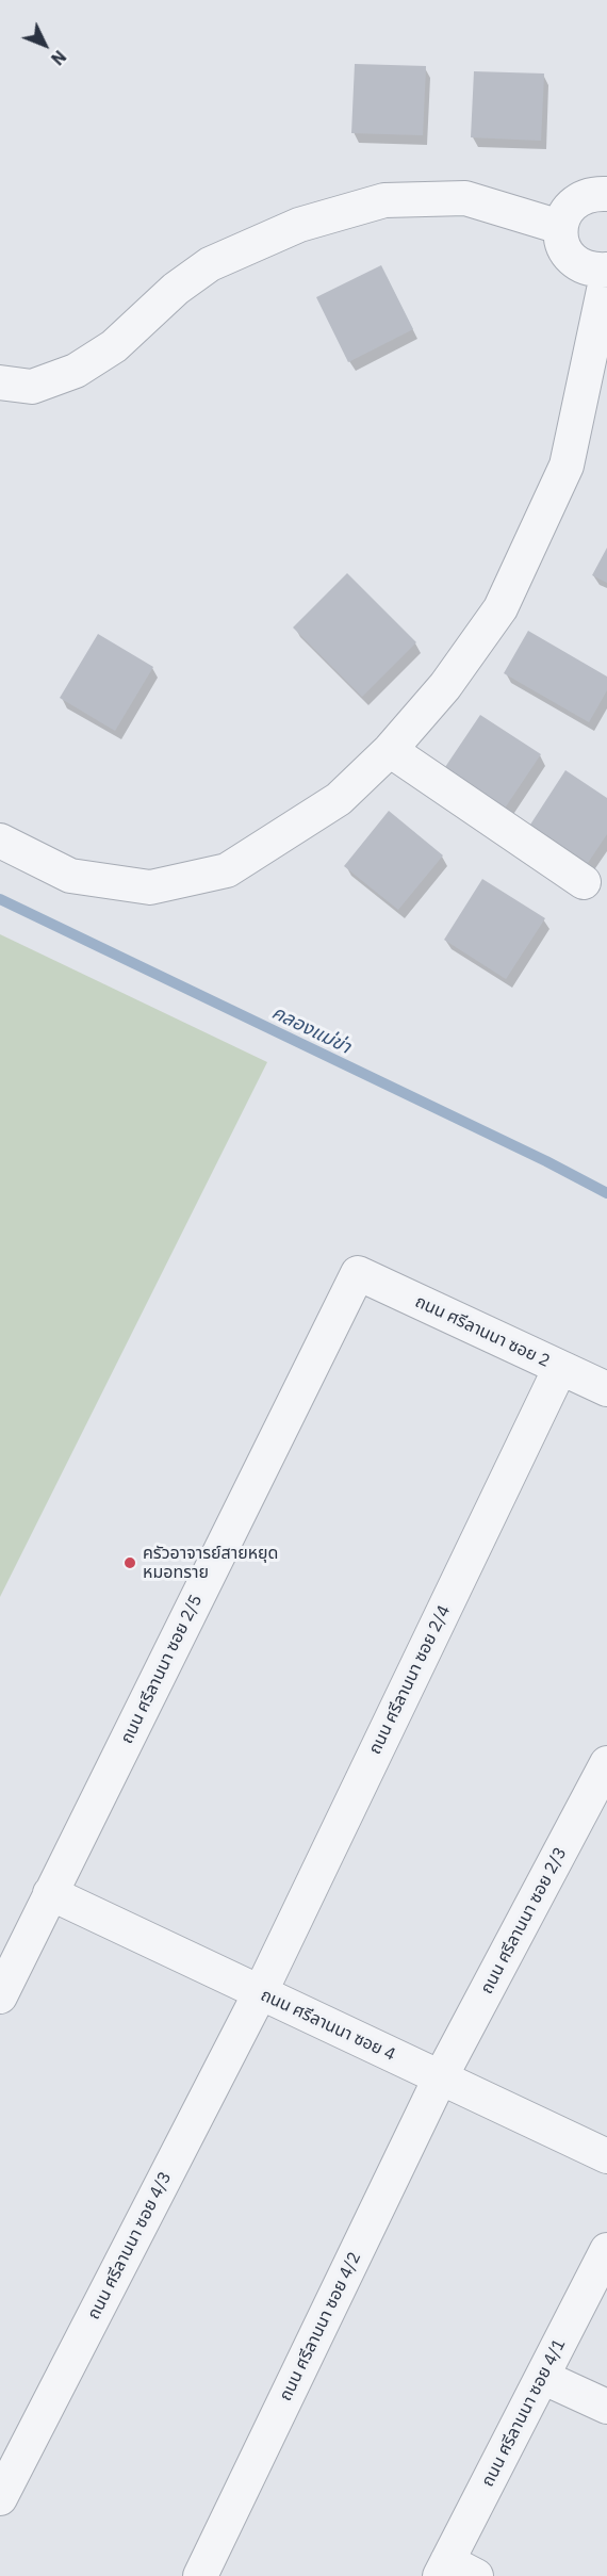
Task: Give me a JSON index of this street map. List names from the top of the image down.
{
  "streets": {
    "street": [
      "ถนน ศรีลานนา ซอย 2",
      "ถนน ศรีลานนา ซอย 2/5",
      "ถนน ศรีลานนา ซอย 2/4",
      "ถนน ศรีลานนา ซอย 2/3",
      "ถนน ศรีลานนา ซอย 4",
      "ถนน ศรีลานนา ซอย 4/3",
      "ถนน ศรีลานนา ซอย 4/2",
      "ถนน ศรีลานนา ซอย 4/1"
    ]
  },
  "crossings": [
    ["ถนน ศรีลานนา ซอย 2", "ถนน ศรีลานนา ซอย 2/5"],
    ["ถนน ศรีลานนา ซอย 2", "ถนน ศรีลานนา ซอย 2/4"],
    ["ถนน ศรีลานนา ซอย 2/5", "ถนน ศรีลานนา ซอย 4"],
    ["ถนน ศรีลานนา ซอย 2/4", "ถนน ศรีลานนา ซอย 4"],
    ["ถนน ศรีลานนา ซอย 2/4", "ถนน ศรีลานนา ซอย 4/3"],
    ["ถนน ศรีลานนา ซอย 2/3", "ถนน ศรีลานนา ซอย 4"],
    ["ถนน ศรีลานนา ซอย 2/3", "ถนน ศรีลานนา ซอย 4/2"],
    ["ถนน ศรีลานนา ซอย 4", "ถนน ศรีลานนา ซอย 4/3"],
    ["ถนน ศรีลานนา ซอย 4", "ถนน ศรีลานนา ซอย 4/2"]
  ],
  "water": ["คลองแม่ข่า"],
  "places": ["ครัวอาจารย์สายหยุด หมอทราย"],
  "north": "bottom right"
}
